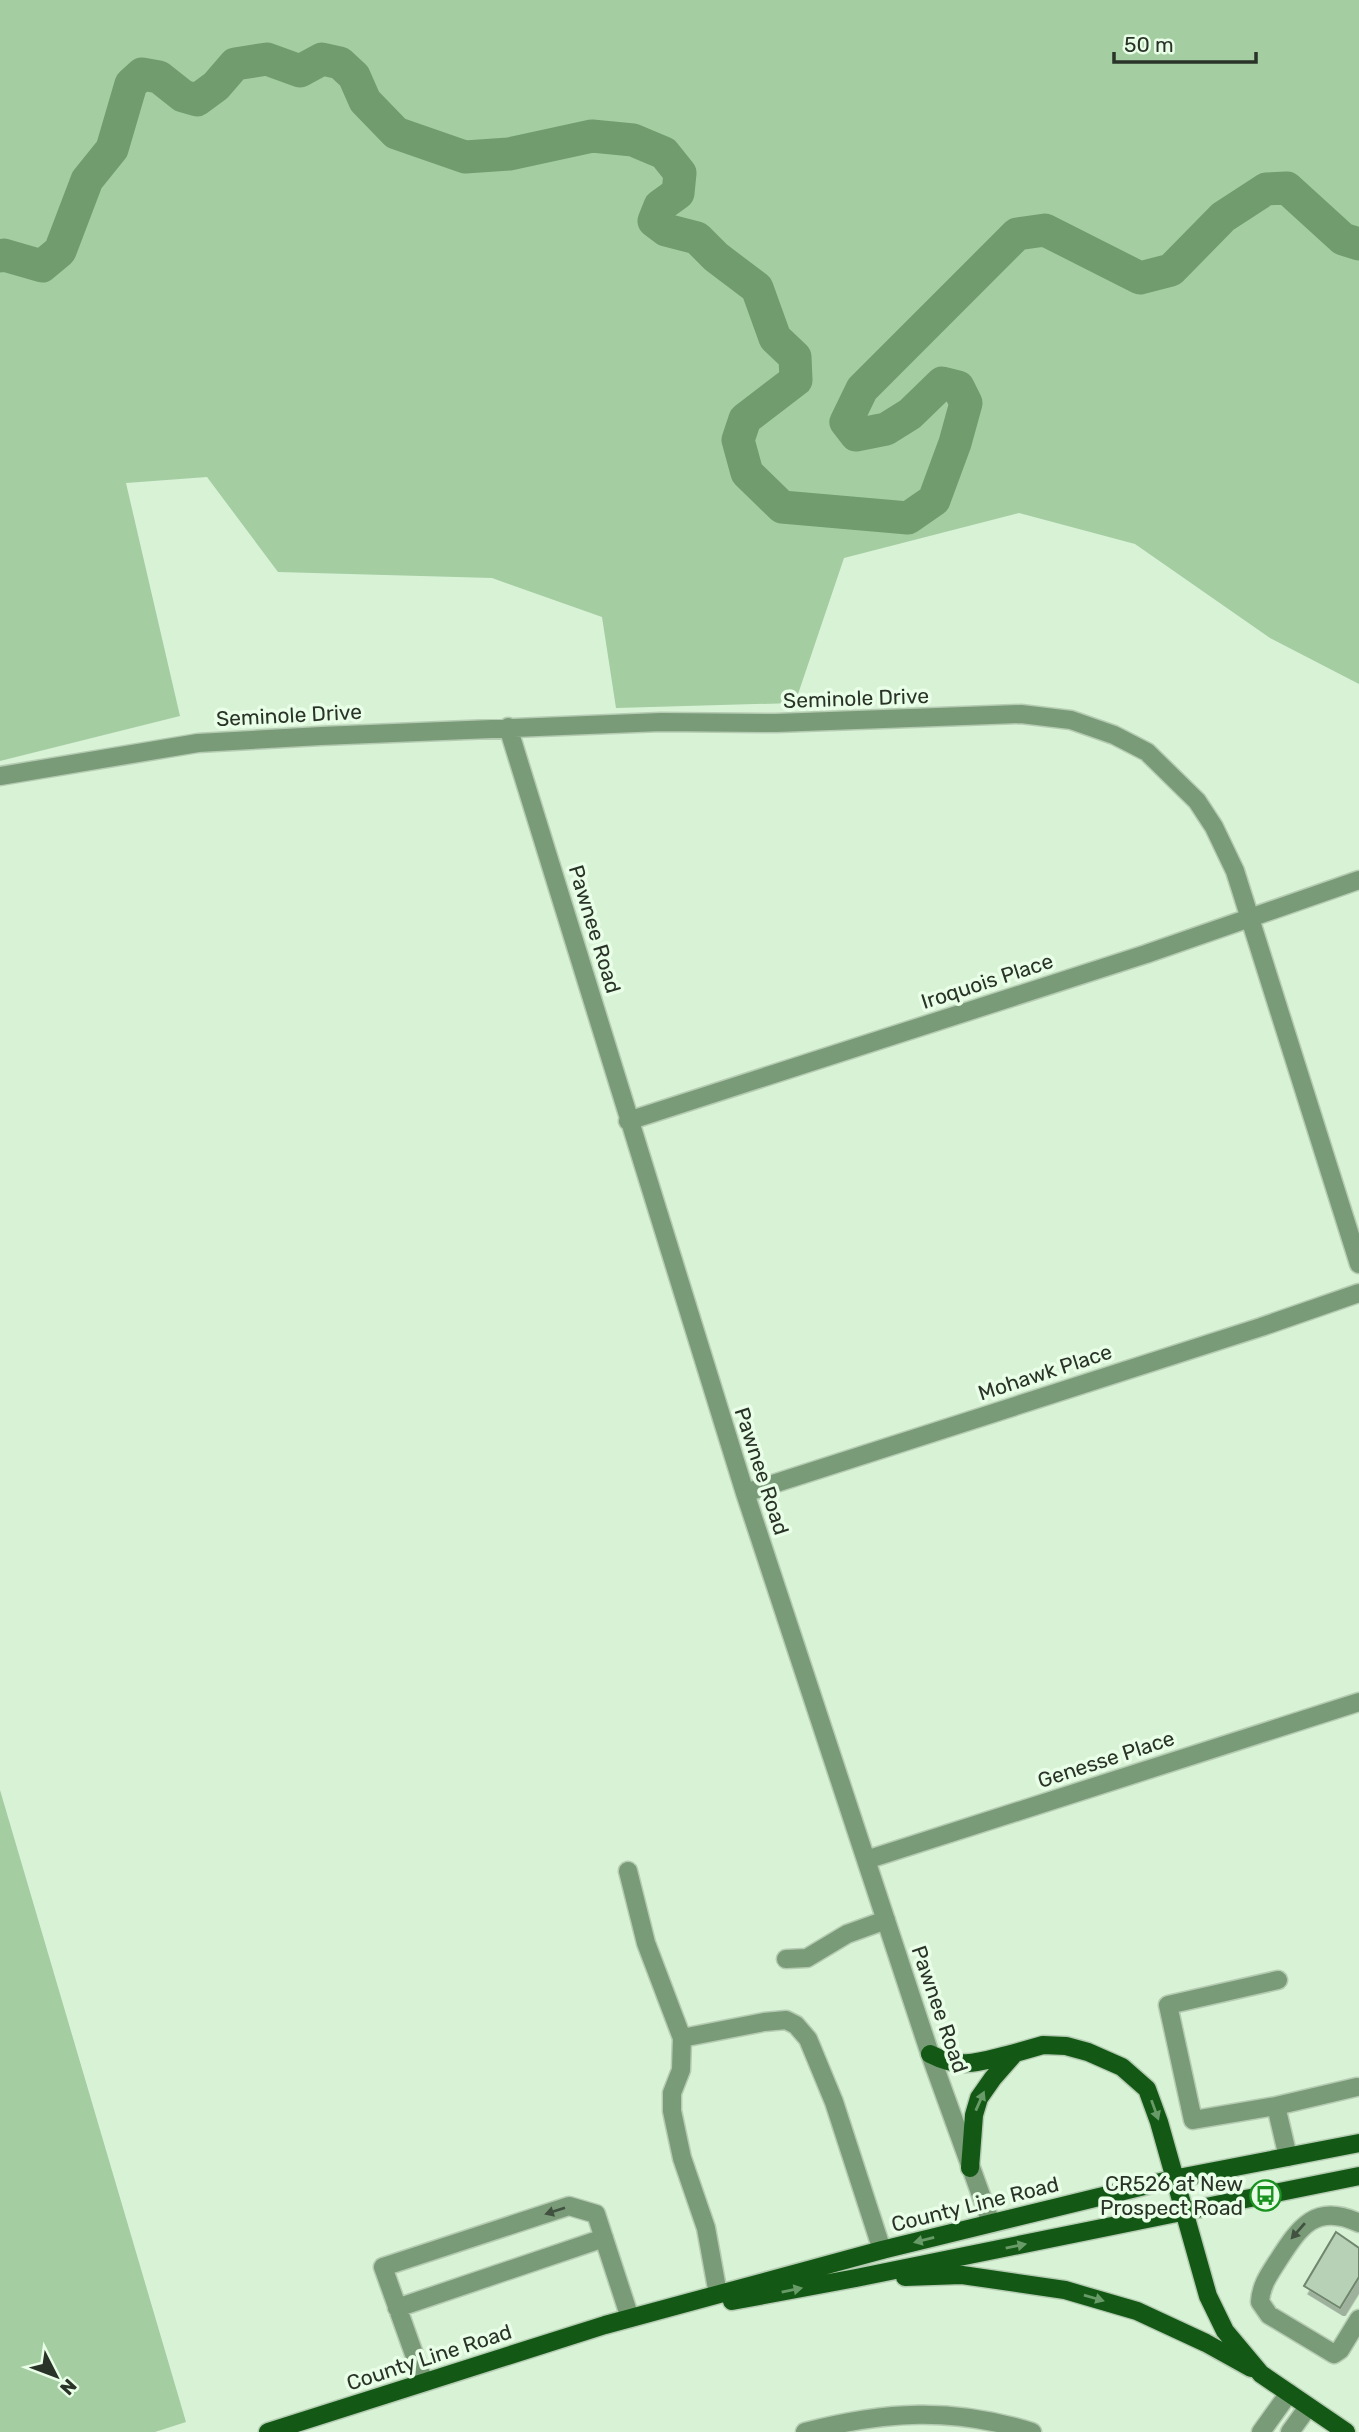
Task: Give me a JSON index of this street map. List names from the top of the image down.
{
  "streets": {
    "main road": ["County Line Road"],
    "street": [
      "Seminole Drive",
      "Pawnee Road",
      "Iroquois Place",
      "Mohawk Place",
      "Genesse Place"
    ]
  },
  "crossings": [
    ["Seminole Drive", "Pawnee Road"],
    ["Seminole Drive", "Iroquois Place"],
    ["Pawnee Road", "Iroquois Place"],
    ["Pawnee Road", "Mohawk Place"],
    ["Pawnee Road", "Genesse Place"],
    ["Pawnee Road", "County Line Road"]
  ],
  "places": {
    "bus stop": ["CR526 at New Prospect Road"]
  },
  "scale_bar": "50 m",
  "north": "bottom right"
}
